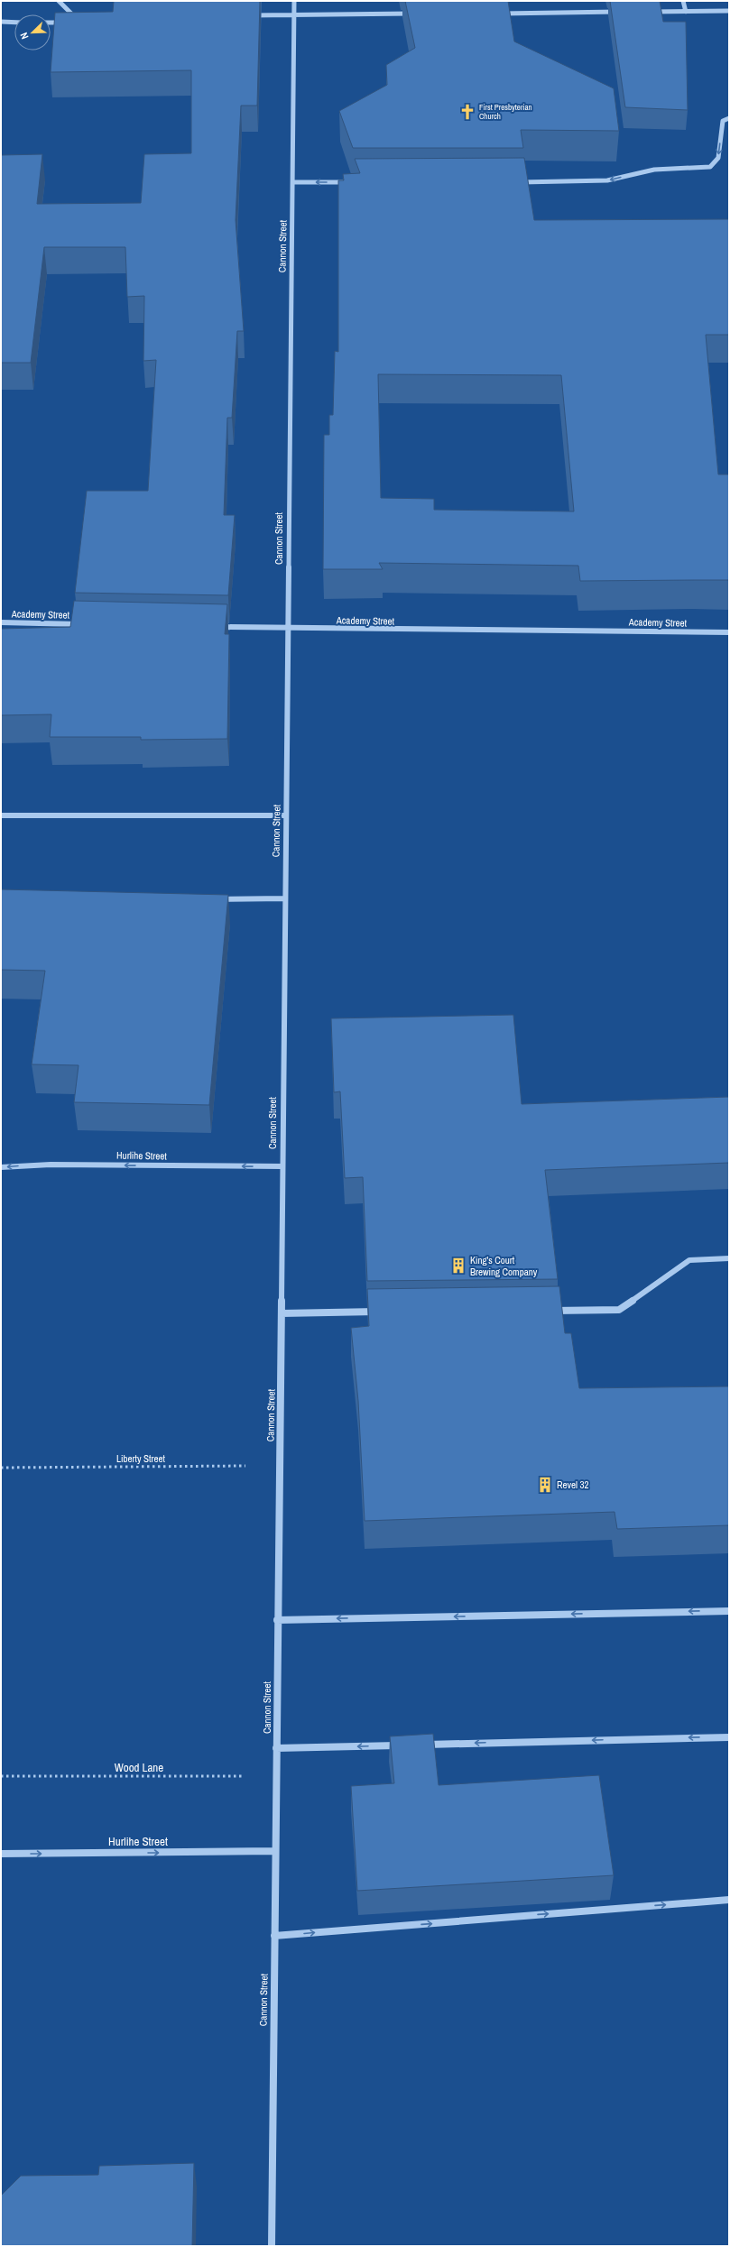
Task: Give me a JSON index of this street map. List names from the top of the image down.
{
  "streets": {
    "street": ["Cannon Street", "Academy Street", "Hurlihe Street"],
    "path": ["Liberty Street", "Wood Lane"]
  },
  "crossings": [
    ["Cannon Street", "Academy Street"],
    ["Cannon Street", "Hurlihe Street"],
    ["Cannon Street", "Liberty Street"],
    ["Cannon Street", "Wood Lane"]
  ],
  "places": {
    "church": ["First Presbyterian Church"],
    "building": ["King's Court Brewing Company", "Revel 32"]
  },
  "north": "bottom left"
}
